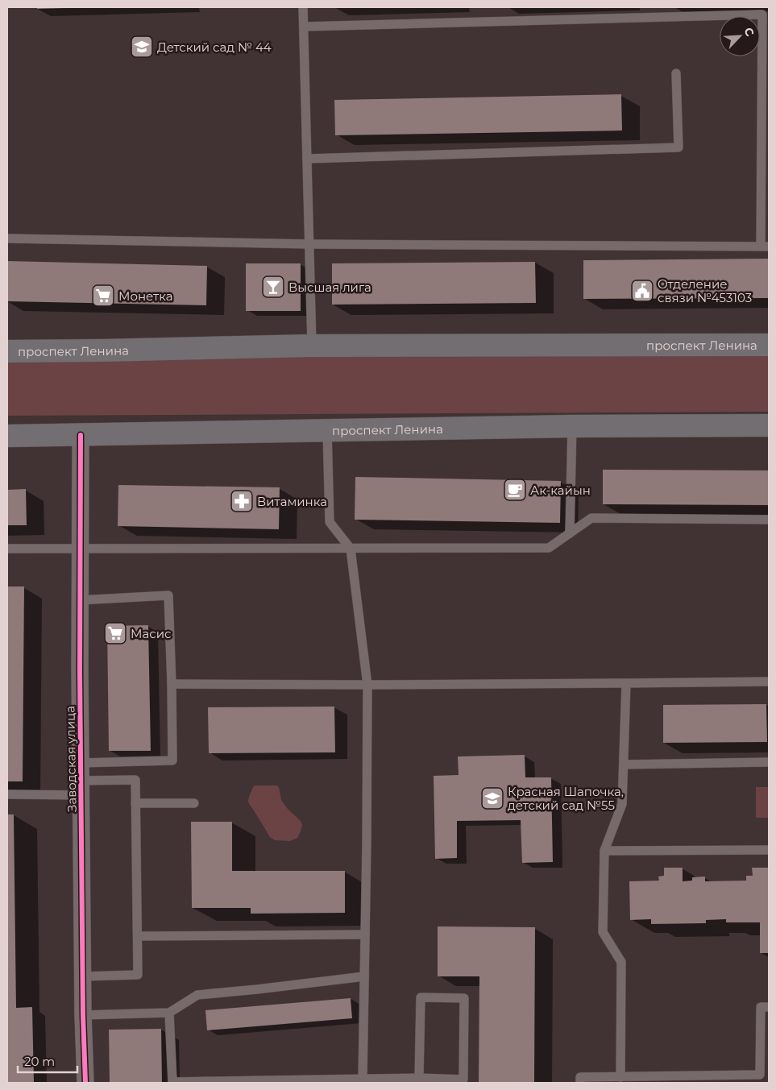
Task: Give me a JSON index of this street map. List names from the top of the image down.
{
  "streets": {
    "main road": ["проспект Ленина"],
    "street": ["Заводская улица"]
  },
  "crossings": [
    ["проспект Ленина", "Заводская улица"]
  ],
  "places": {
    "school or university": ["Детский сад № 44", "Красная Шапочка, детский сад №55"],
    "bar": ["Высшая лига"],
    "public building": ["Отделение связи №453103"],
    "supermarket": ["Монетка", "Масис"],
    "cafe": ["Ак-кайын"],
    "pharmacy": ["Витаминка"]
  },
  "scale_bar": "20 m",
  "north": "top right"
}
